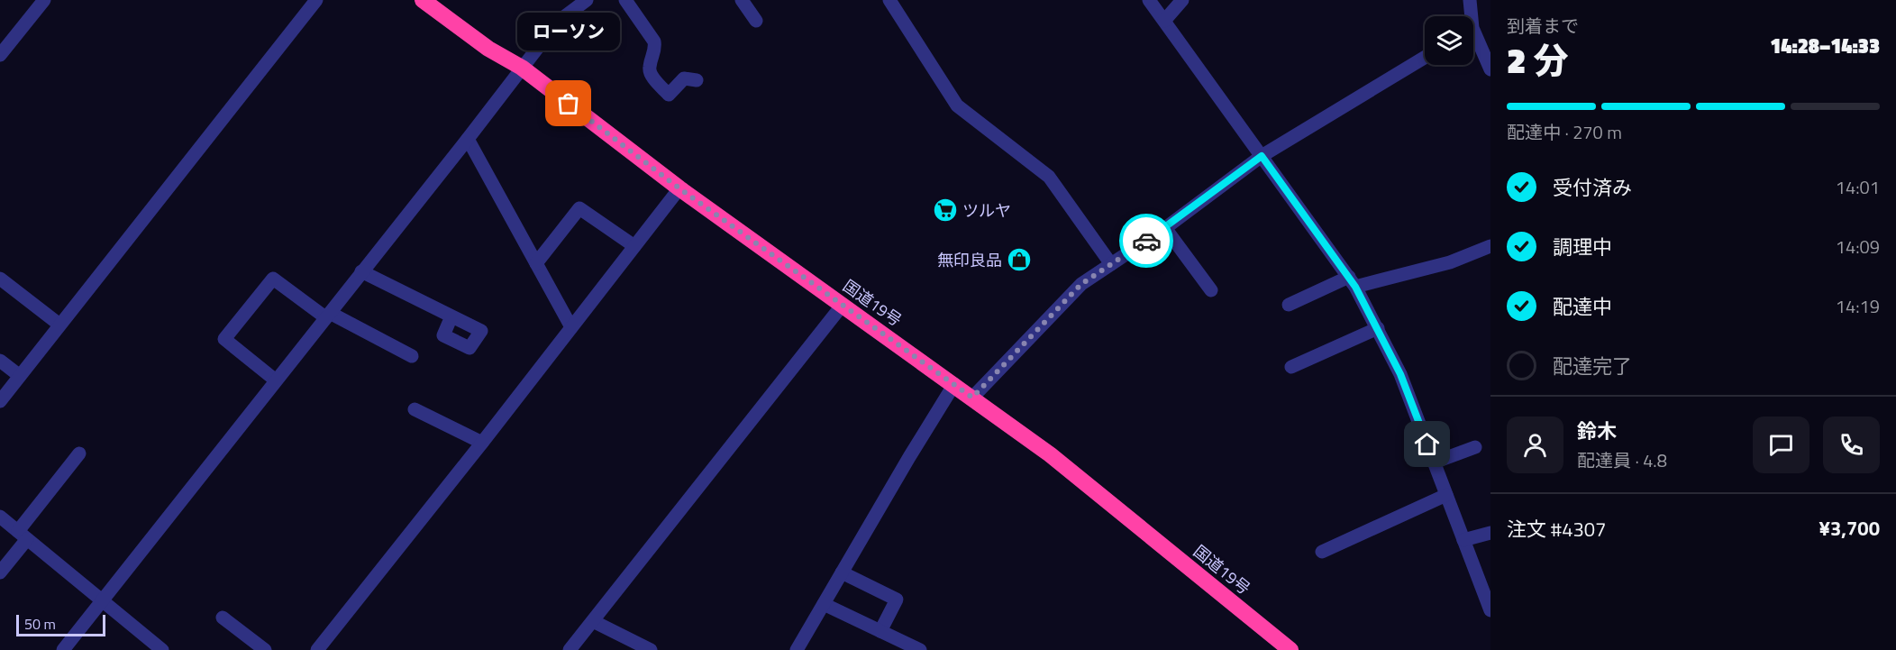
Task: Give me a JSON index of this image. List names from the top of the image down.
{
  "streets": {
    "highway": ["国道19号"]
  },
  "places": {
    "other": ["ローソン"],
    "supermarket": ["ツルヤ"],
    "shop": ["無印良品"]
  },
  "scale_bar": "50 m",
  "page": {
    "heading": ["2 分", "到着まで", "14:28–14:33"],
    "panel": [
      "鈴木",
      "配達員 · 4.8",
      "注文 #4307",
      "¥3,700"
    ],
    "bubble": "ローソン",
    "bar": "配達中 · 270 m",
    "list": [
      ["受付済み", "14:01"],
      ["調理中", "14:09"],
      ["配達中", "14:19"],
      "配達完了"
    ],
    "scale": "50 m"
  }
}
